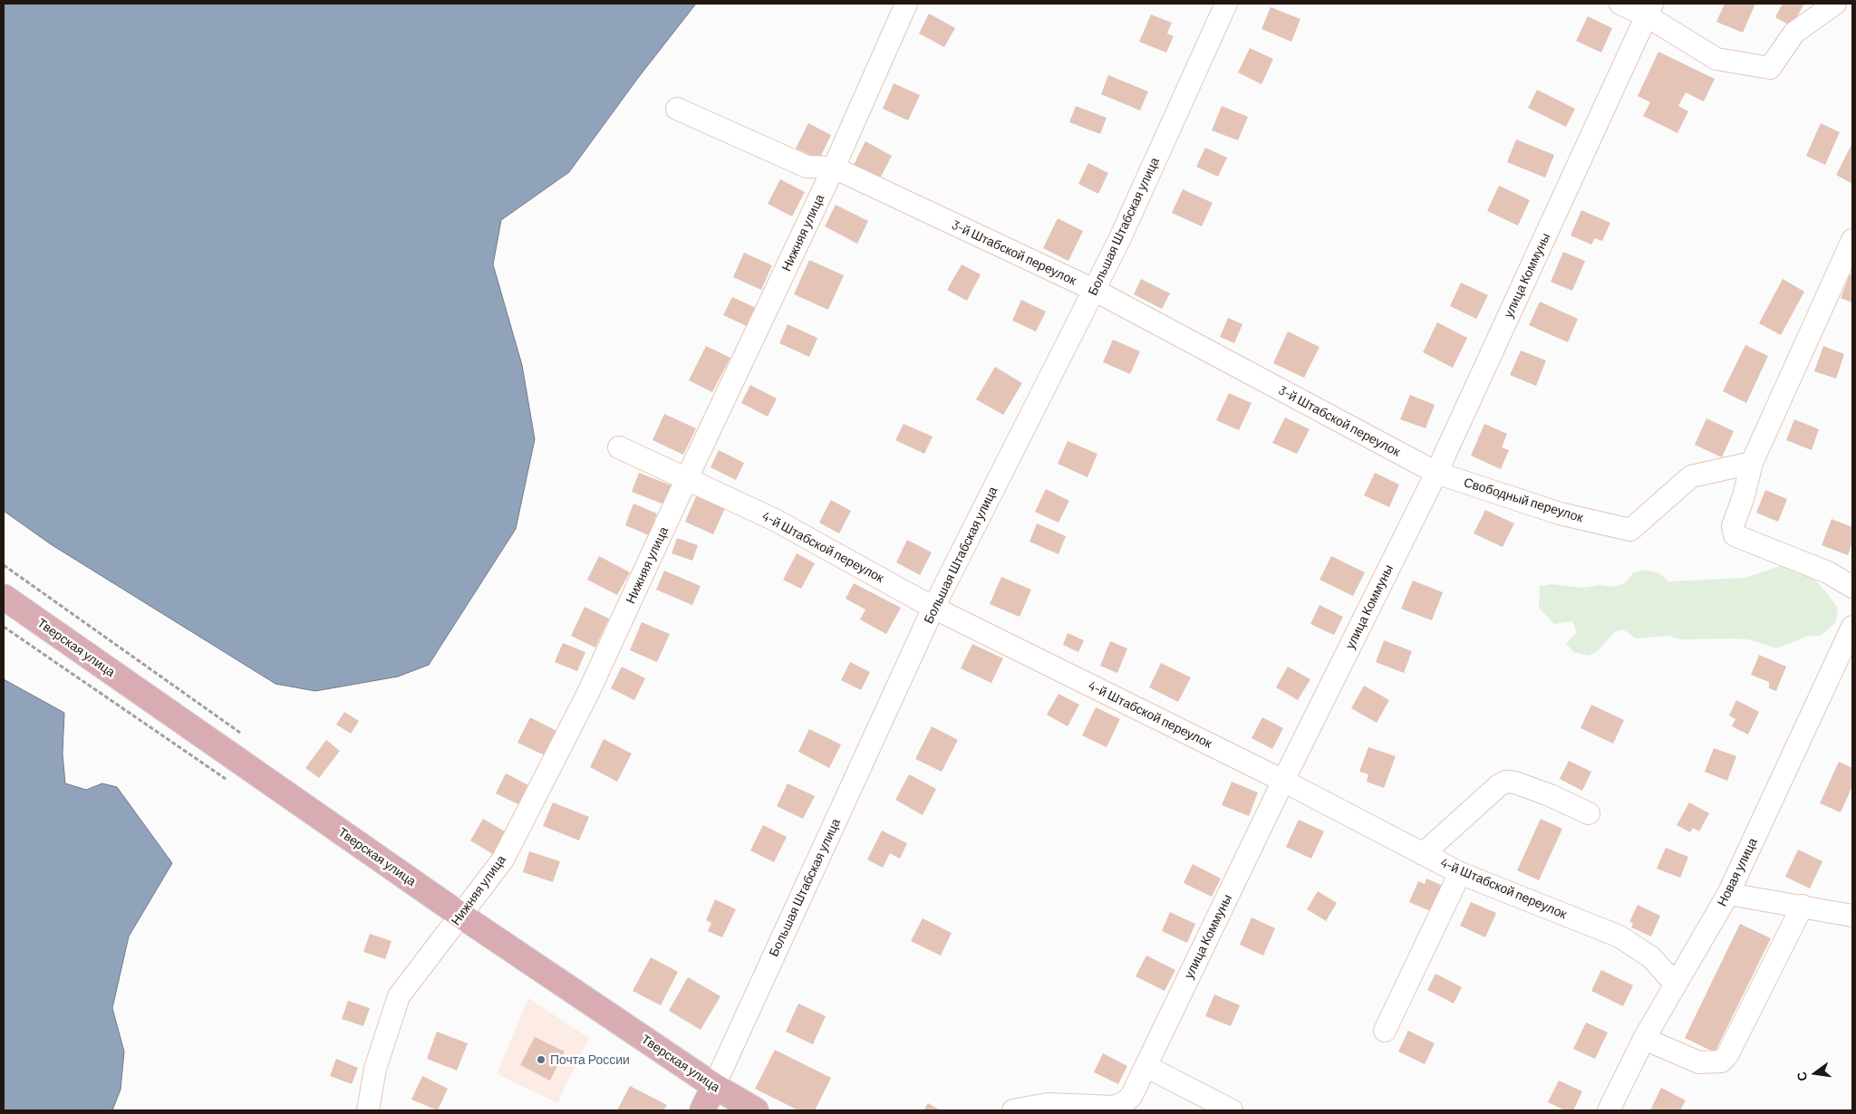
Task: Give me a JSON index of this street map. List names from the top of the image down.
{
  "streets": {
    "main road": ["Большая Штабская улица", "Тверская улица"],
    "street": [
      "Нижняя улица",
      "3-й Штабской переулок",
      "улица Коммуны",
      "Свободный переулок",
      "4-й Штабской переулок",
      "Новая улица"
    ]
  },
  "crossings": [
    ["Большая Штабская улица", "3-й Штабской переулок"],
    ["Большая Штабская улица", "4-й Штабской переулок"],
    ["Большая Штабская улица", "Тверская улица"],
    ["Нижняя улица", "3-й Штабской переулок"],
    ["Нижняя улица", "4-й Штабской переулок"],
    ["Нижняя улица", "Тверская улица"],
    ["3-й Штабской переулок", "улица Коммуны"],
    ["3-й Штабской переулок", "Свободный переулок"],
    ["улица Коммуны", "Свободный переулок"],
    ["улица Коммуны", "4-й Штабской переулок"],
    ["4-й Штабской переулок", "Новая улица"]
  ],
  "places": ["Почта России"],
  "north": "left"
}
